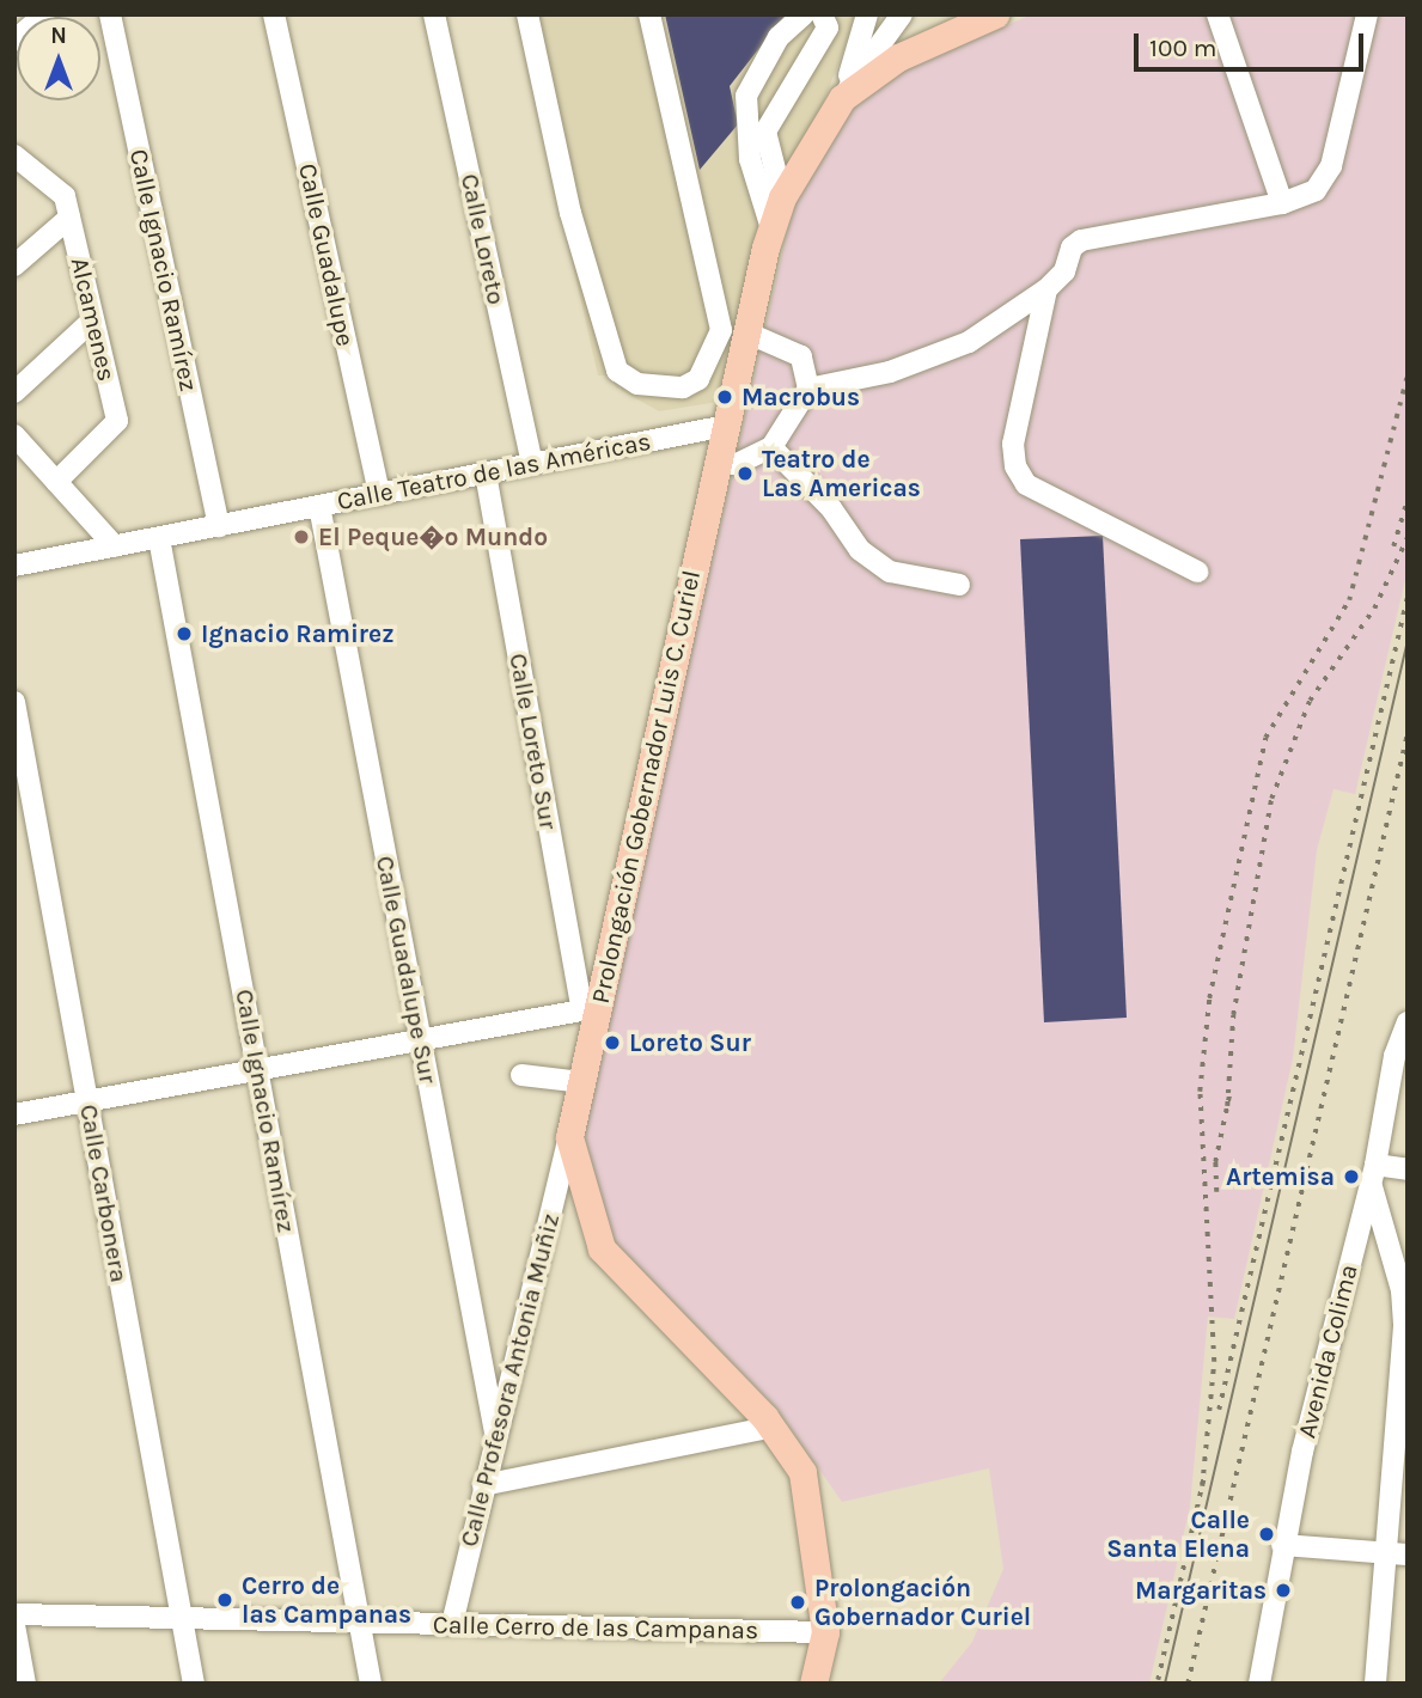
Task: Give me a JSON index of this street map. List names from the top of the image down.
{
  "streets": {
    "main road": ["Prolongación Gobernador Luis C. Curiel"],
    "street": [
      "Calle Loreto",
      "Calle Guadalupe",
      "Calle Ignacio Ramírez",
      "Alcamenes",
      "Calle Teatro de las Américas",
      "Calle Loreto Sur",
      "Calle Guadalupe Sur",
      "Calle Carbonera",
      "Avenida Colima",
      "Calle Profesora Antonia Muñiz",
      "Calle Cerro de las Campanas"
    ]
  },
  "crossings": [
    ["Calle Loreto", "Calle Teatro de las Américas"],
    ["Calle Guadalupe", "Calle Teatro de las Américas"],
    ["Calle Ignacio Ramírez", "Calle Teatro de las Américas"],
    ["Calle Ignacio Ramírez", "Calle Cerro de las Campanas"],
    ["Calle Teatro de las Américas", "Calle Loreto Sur"],
    ["Calle Teatro de las Américas", "Prolongación Gobernador Luis C. Curiel"],
    ["Calle Teatro de las Américas", "Calle Guadalupe Sur"],
    ["Calle Loreto Sur", "Prolongación Gobernador Luis C. Curiel"],
    ["Prolongación Gobernador Luis C. Curiel", "Calle Profesora Antonia Muñiz"],
    ["Prolongación Gobernador Luis C. Curiel", "Calle Cerro de las Campanas"],
    ["Calle Guadalupe Sur", "Calle Profesora Antonia Muñiz"],
    ["Calle Carbonera", "Calle Cerro de las Campanas"],
    ["Calle Profesora Antonia Muñiz", "Calle Cerro de las Campanas"]
  ],
  "places": [
    "Macrobus",
    "Teatro de Las Americas",
    "El Peque�o Mundo",
    "Ignacio Ramirez",
    "Loreto Sur",
    "Artemisa",
    "Calle Santa Elena",
    "Margaritas",
    "Cerro de las Campanas",
    "Prolongación Gobernador Curiel"
  ],
  "scale_bar": "100 m",
  "north": "top"
}
